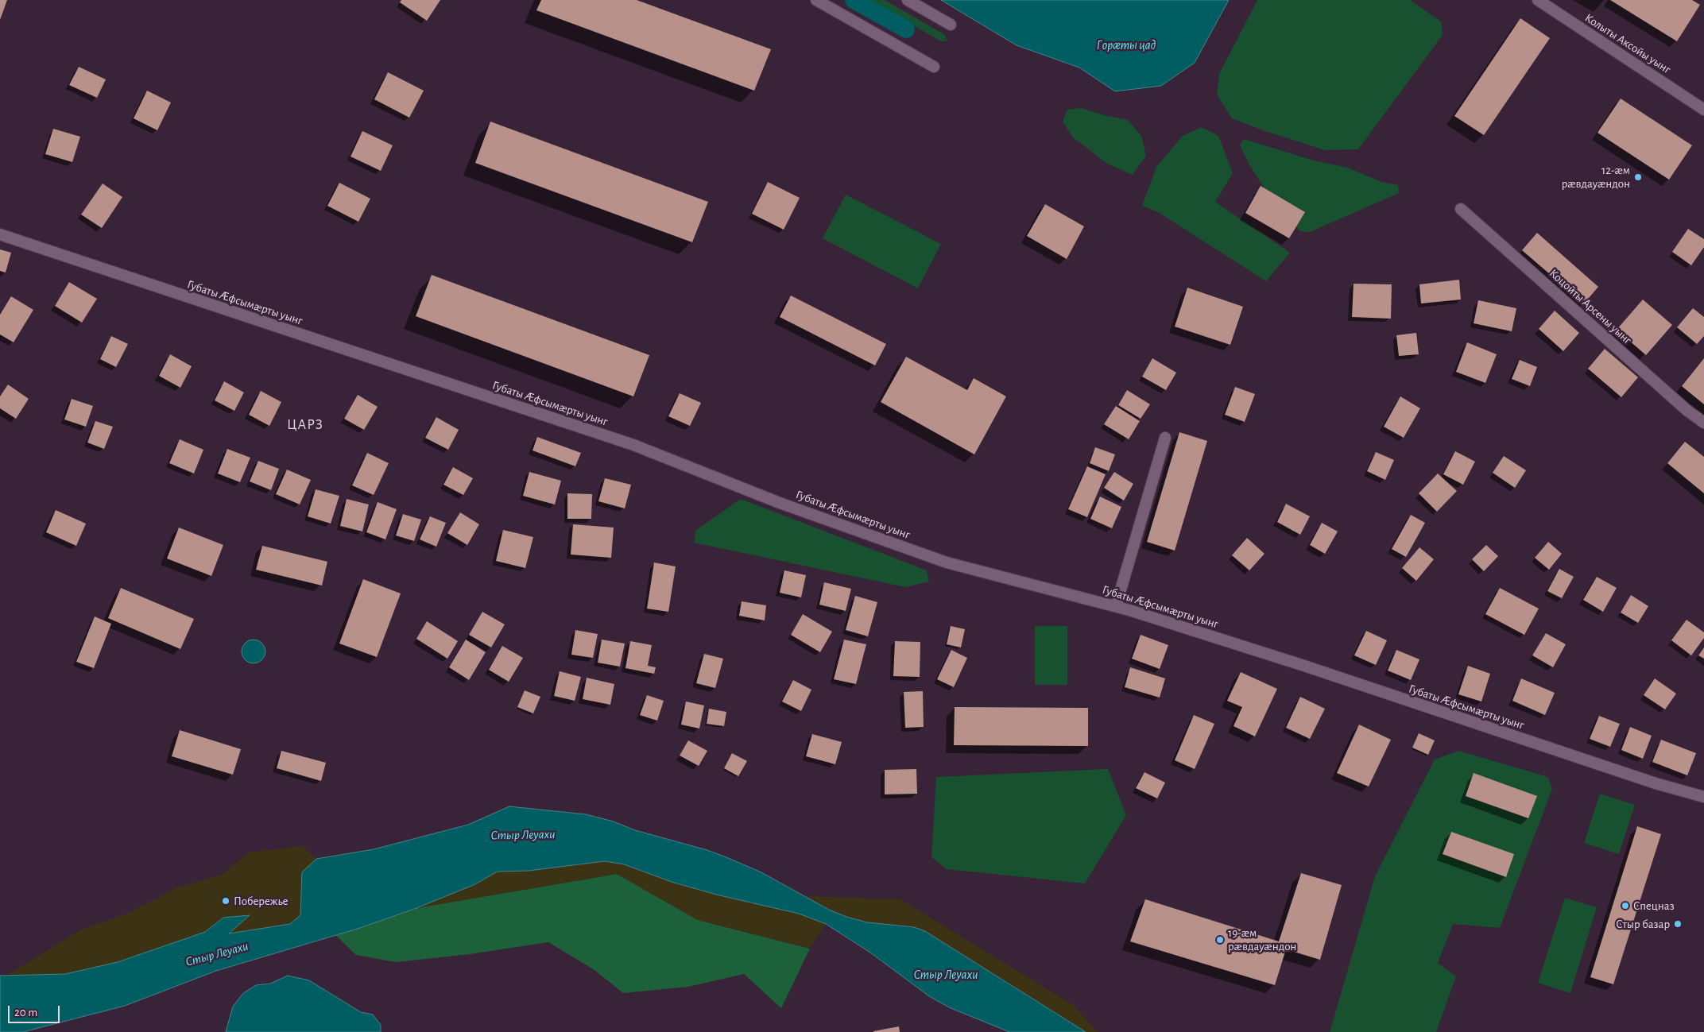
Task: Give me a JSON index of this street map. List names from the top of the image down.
{
  "streets": {
    "street": ["Колыты Аксойы уынг", "Губаты Æфсымæрты уынг", "Коцойты Арсены уынг"]
  },
  "districts": ["ЦАРЗ"],
  "water": ["Горӕты цад", "Стыр Леуахи"],
  "places": [
    "12-æм рӕвдауӕндон",
    "Побережье",
    "Спецназ",
    "Стыр базар",
    "19-æм рӕвдауӕндон"
  ],
  "scale_bar": "20 m"
}
